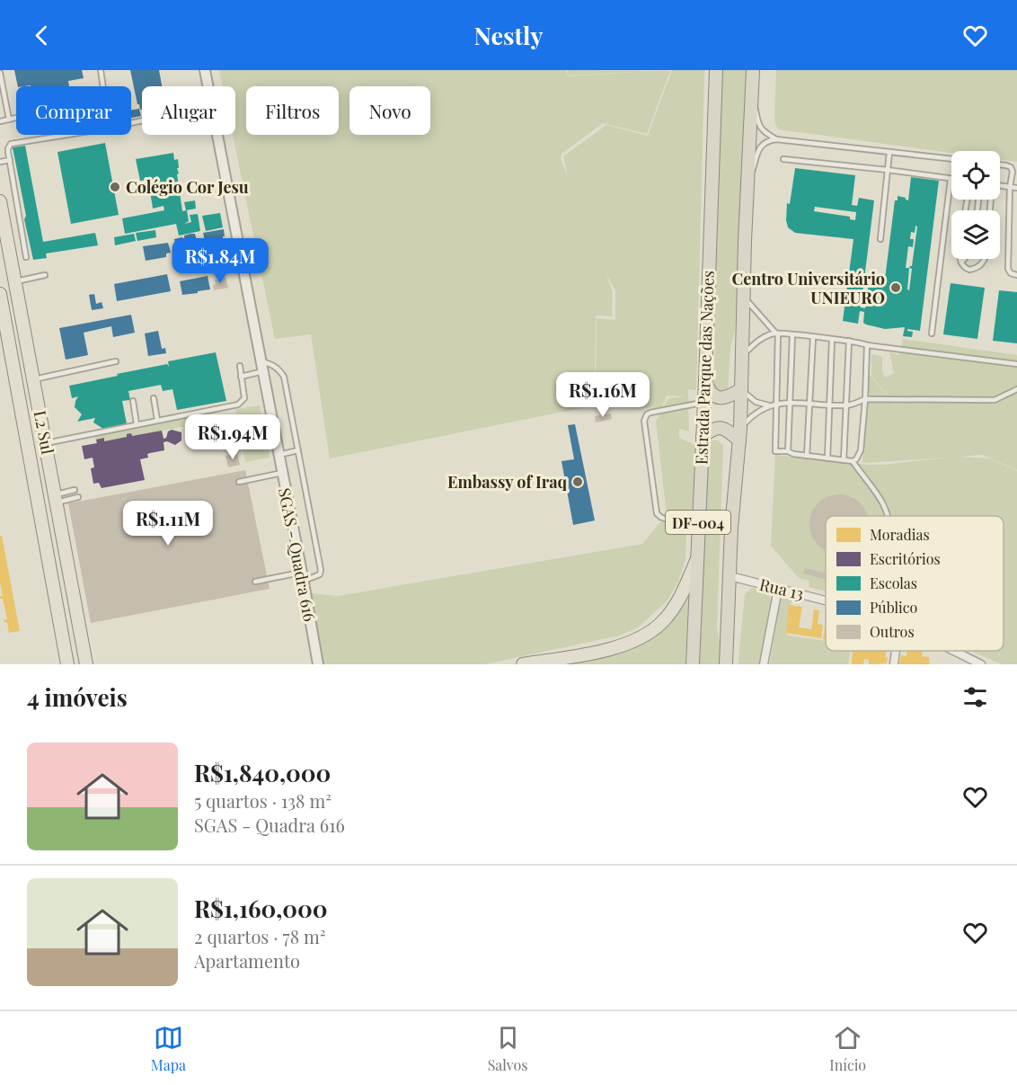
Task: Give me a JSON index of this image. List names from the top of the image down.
{
  "streets": {
    "highway": ["Estrada Parque das Nações", "DF-004"],
    "main road": ["L2 Sul"],
    "street": ["SGAS - Quadra 616", "Rua 13"]
  },
  "crossings": [
    ["DF-004", "Rua 13"]
  ],
  "places": ["Colégio Cor Jesu", "Centro Universitário UNIEURO", "Embassy of Iraq"],
  "legend": [
    "Moradias",
    "Escritórios",
    "Escolas",
    "Público",
    "Outros"
  ],
  "page": {
    "header": "Nestly",
    "chip": [
      "Comprar",
      "Alugar",
      "Filtros",
      "Novo"
    ],
    "price": [
      "R$1.84M",
      "R$1.16M",
      "R$1.94M",
      "R$1.11M"
    ],
    "heading": "4 imóveis",
    "list": [
      {
        "name": "R$1,840,000",
        "note": "5 quartos · 138 m² · SGAS - Quadra 616"
      },
      {
        "name": "R$1,160,000",
        "note": "2 quartos · 78 m² · Apartamento"
      }
    ],
    "tabs": ["Mapa", "Salvos", "Início"]
  }
}
